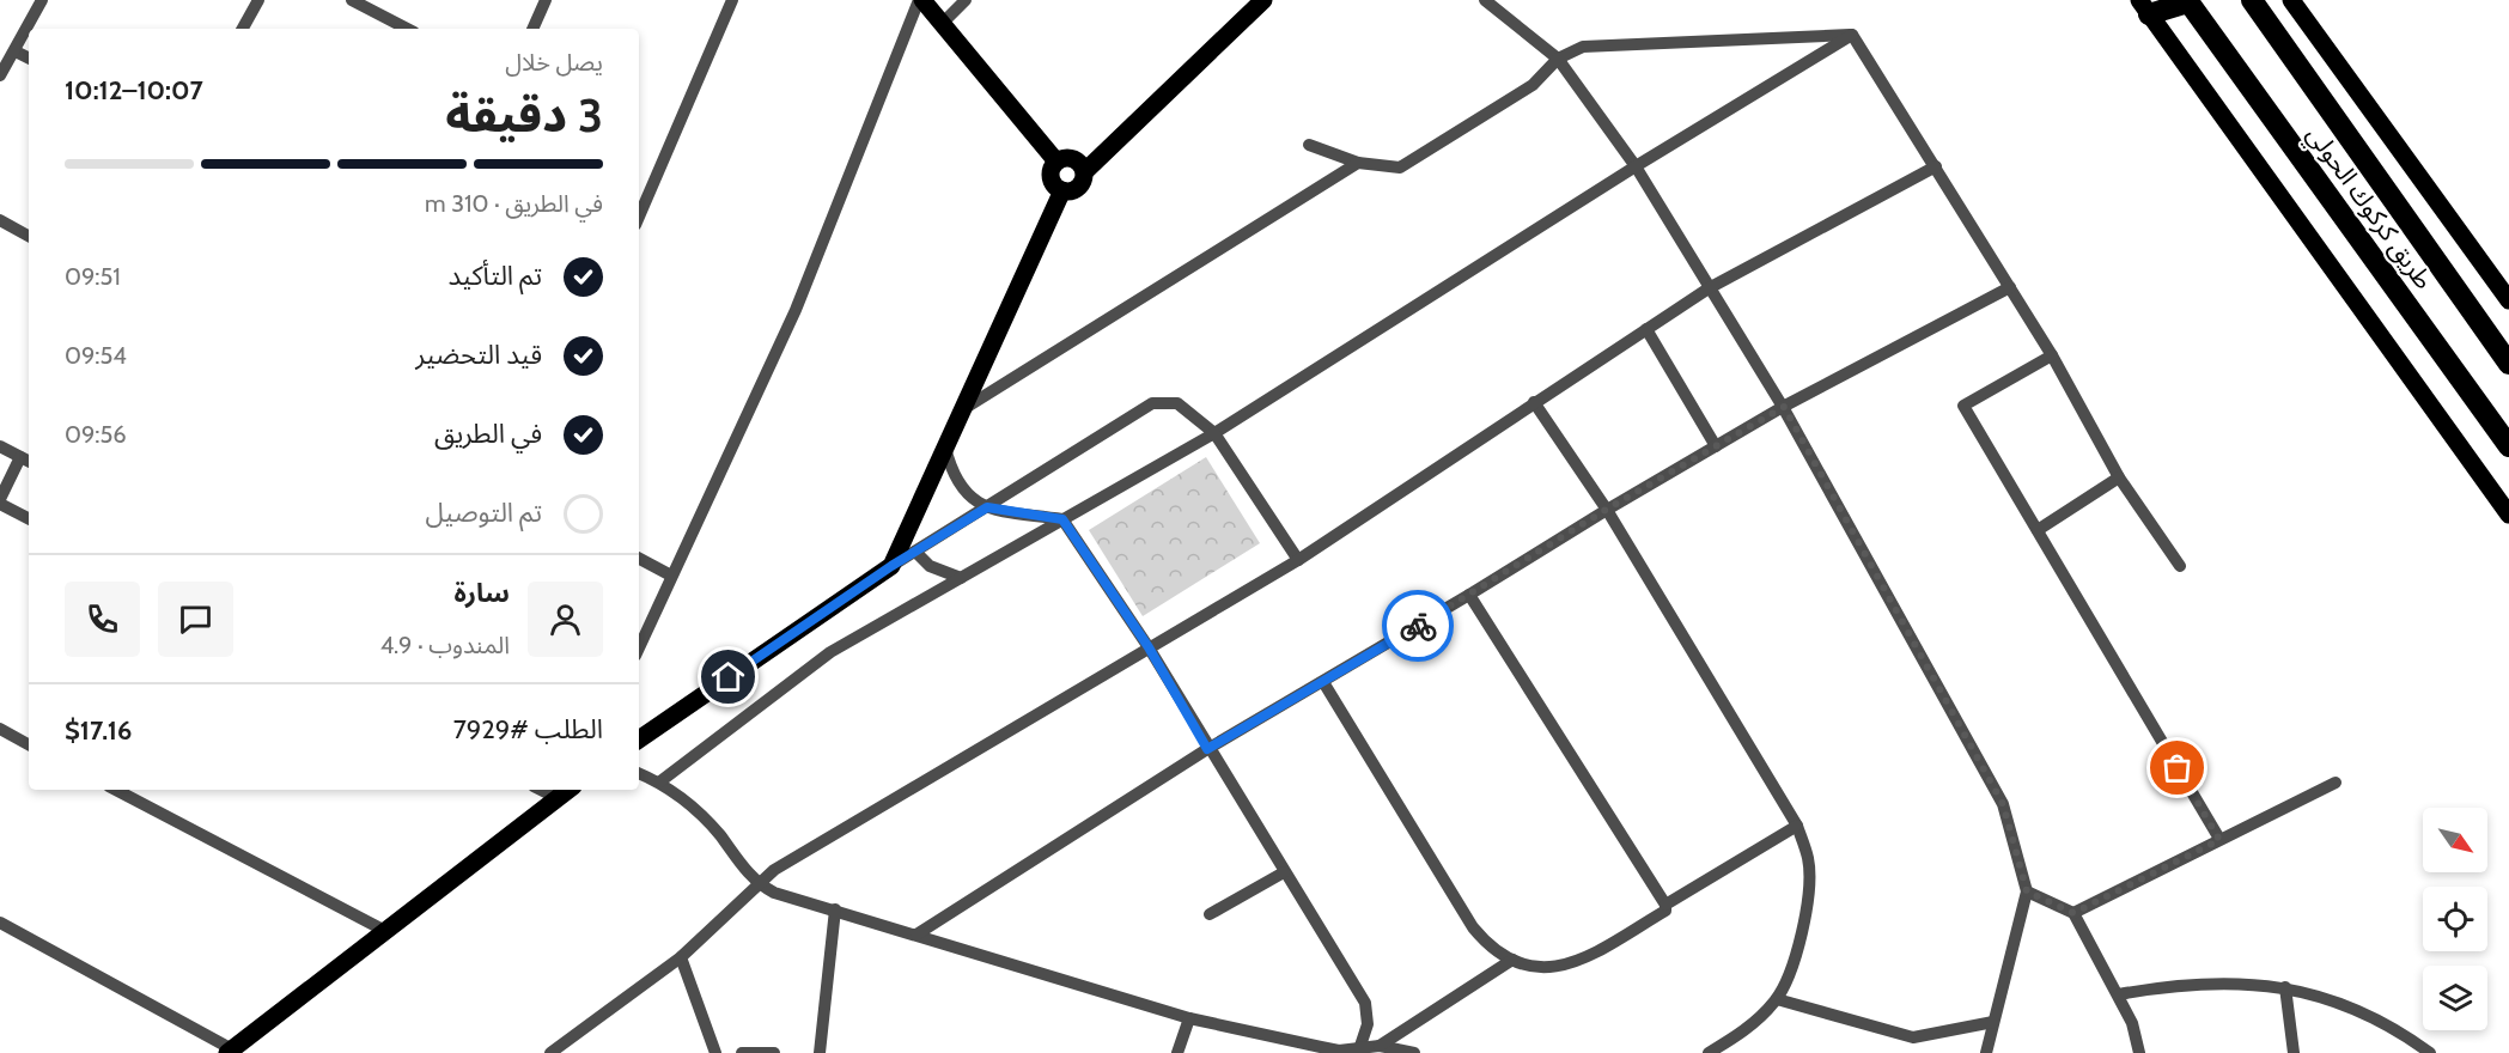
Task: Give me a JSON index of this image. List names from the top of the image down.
{
  "streets": {
    "highway": ["طريق كركوك الحولي"]
  },
  "north": "bottom right",
  "page": {
    "heading": ["3 دقيقة", "يصل خلال", "10:07–10:12"],
    "panel": [
      "سارة",
      "المندوب · 4.9",
      "الطلب #7929",
      "$17.16"
    ],
    "bar": "في الطريق · 310 m",
    "list": [
      ["تم التأكيد", "09:51"],
      ["قيد التحضير", "09:54"],
      ["في الطريق", "09:56"],
      "تم التوصيل"
    ]
  }
}
